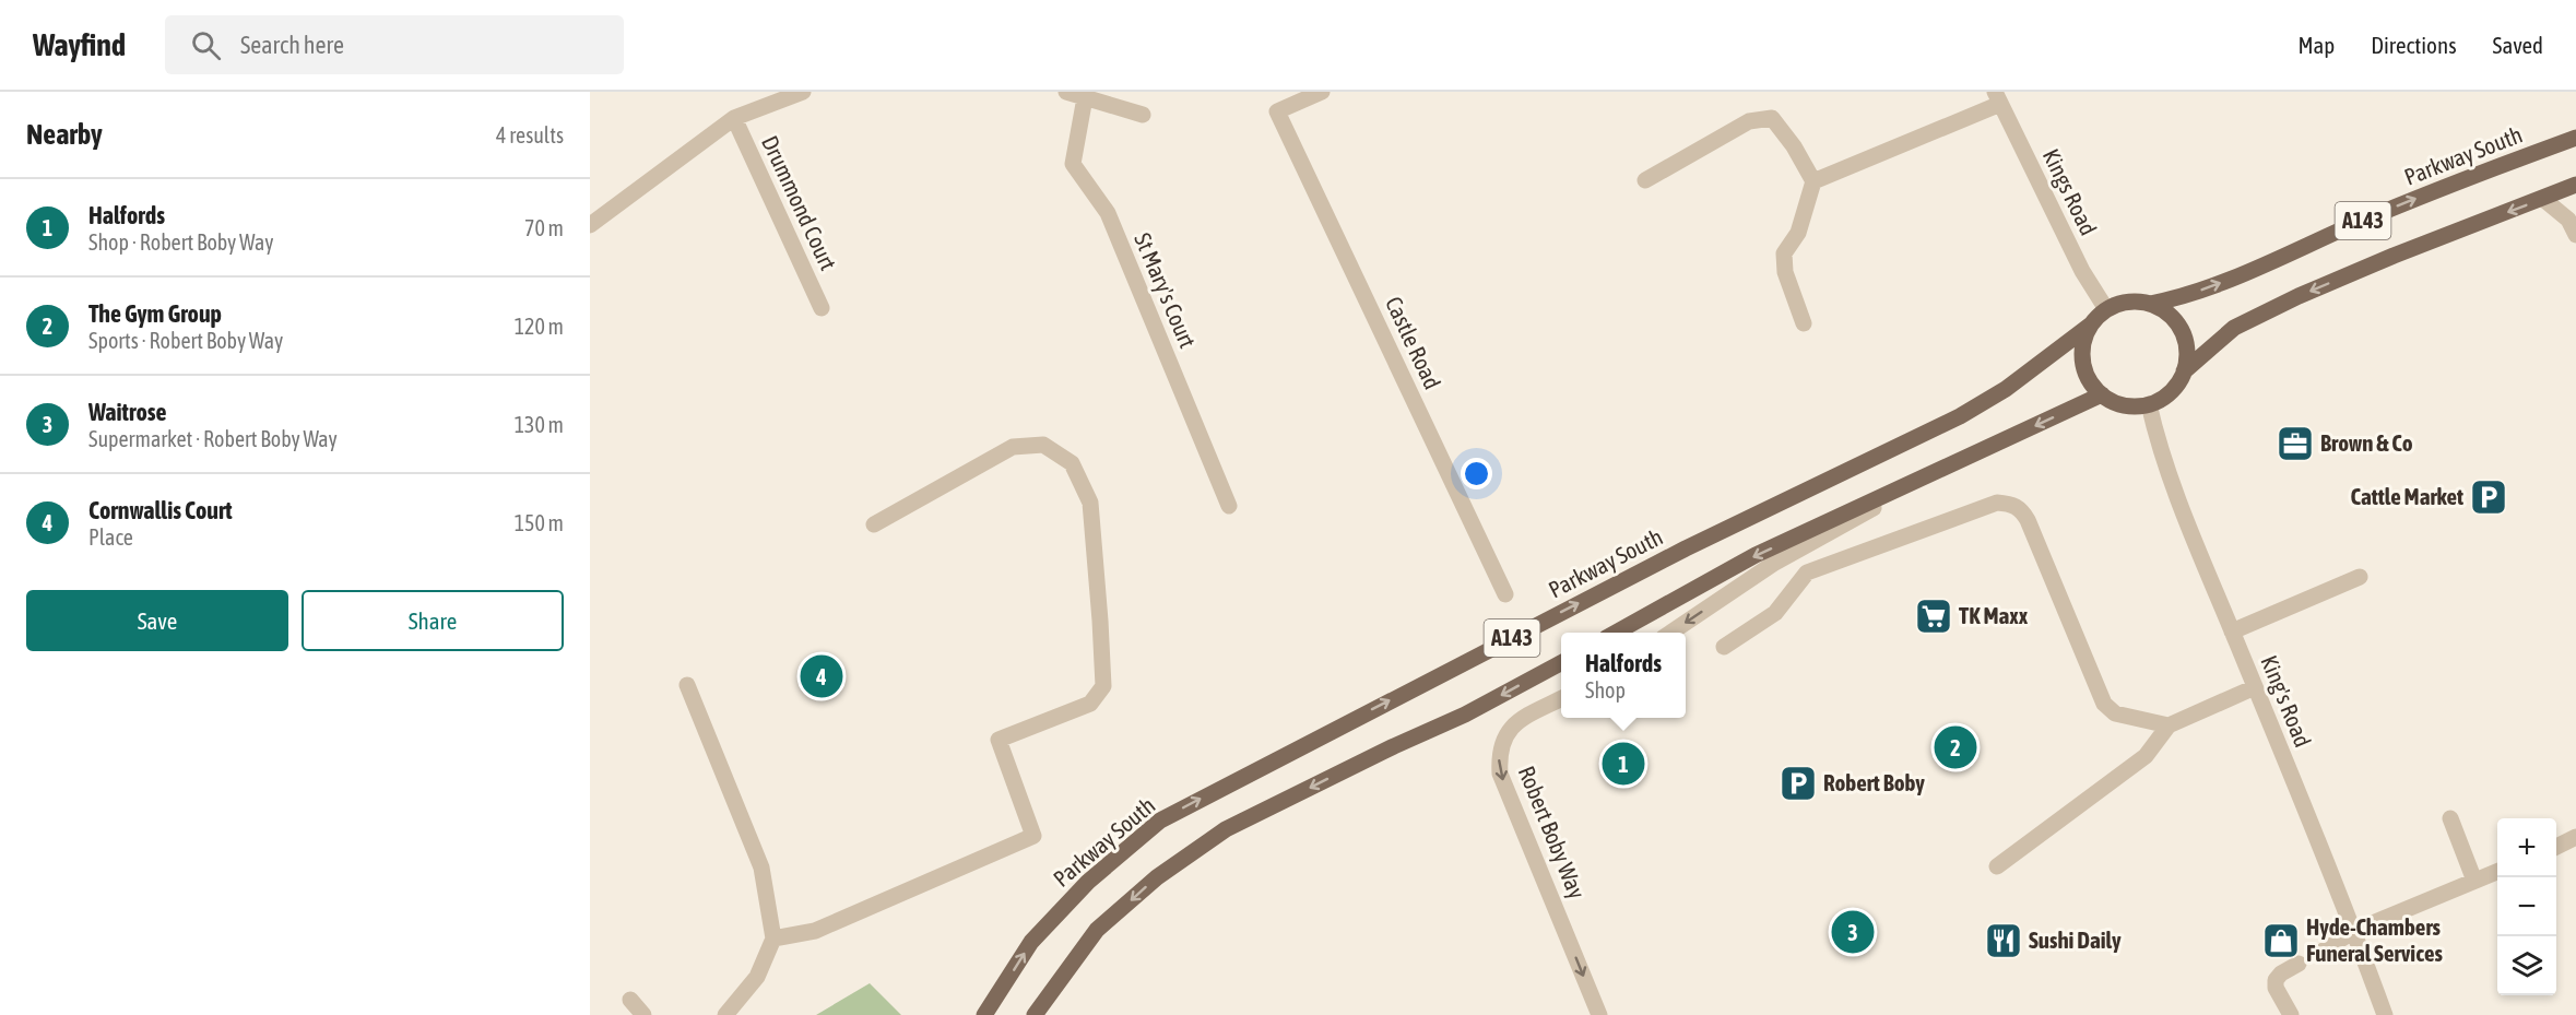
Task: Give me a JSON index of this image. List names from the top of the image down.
{
  "streets": {
    "main road": ["Parkway South", "A143"],
    "street": [
      "Kings Road",
      "Drummond Court",
      "St Mary's Court",
      "Castle Road",
      "King's Road",
      "Robert Boby Way"
    ]
  },
  "crossings": [
    ["Parkway South", "Kings Road"],
    ["Parkway South", "A143"],
    ["Parkway South", "King's Road"],
    ["Kings Road", "A143"],
    ["Kings Road", "King's Road"],
    ["A143", "King's Road"]
  ],
  "one_way": ["Robert Boby Way"],
  "places": {
    "office": ["Brown & Co"],
    "parking": ["Cattle Market", "Robert Boby"],
    "supermarket": ["TK Maxx"],
    "restaurant": ["Sushi Daily"],
    "shop": ["Hyde-Chambers Funeral Services"]
  },
  "page": {
    "header": "Wayfind",
    "search": "Search here",
    "nav": ["Map", "Directions", "Saved"],
    "heading": ["Nearby", "4 results"],
    "list": [
      {
        "mark": "1",
        "name": "Halfords",
        "note": "Shop · Robert Boby Way",
        "value": "70 m"
      },
      {
        "mark": "2",
        "name": "The Gym Group",
        "note": "Sports · Robert Boby Way",
        "value": "120 m"
      },
      {
        "mark": "3",
        "name": "Waitrose",
        "note": "Supermarket · Robert Boby Way",
        "value": "130 m"
      },
      {
        "mark": "4",
        "name": "Cornwallis Court",
        "note": "Place",
        "value": "150 m"
      }
    ],
    "buttons": ["Save", "Share"],
    "popup": ["Halfords", "Shop"],
    "pins": [
      "4",
      "2",
      "1",
      "3"
    ],
    "map_buttons": ["+", "−"]
  }
}
